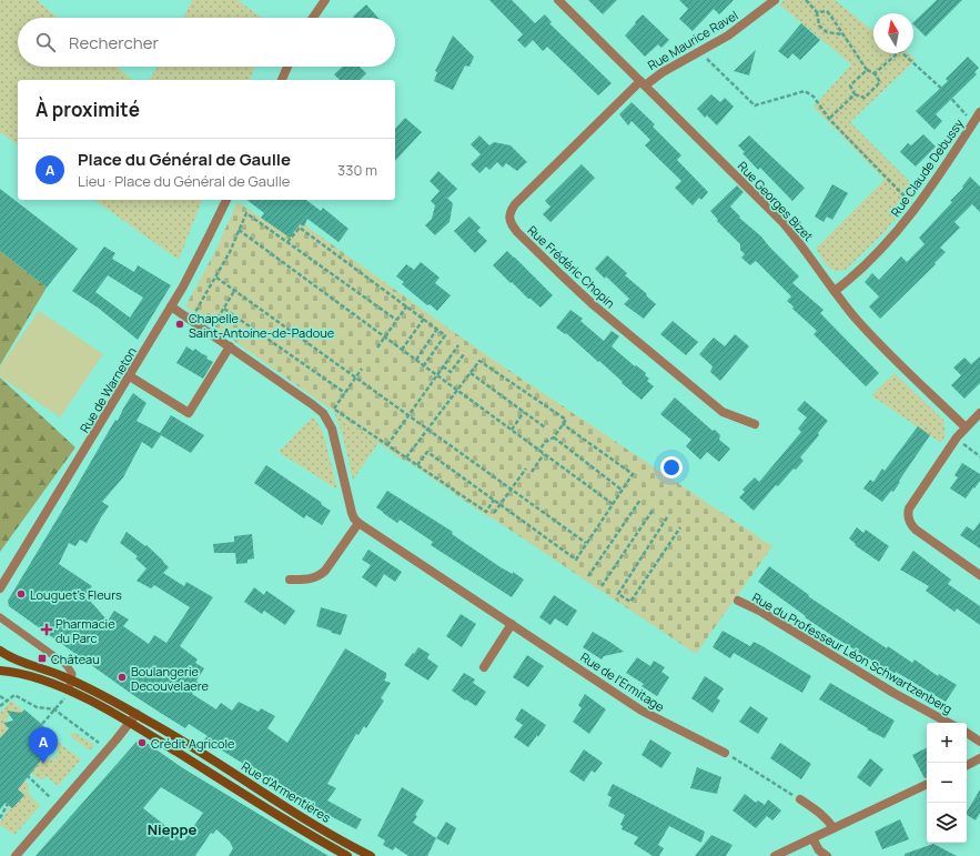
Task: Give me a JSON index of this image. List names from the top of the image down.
{
  "streets": {
    "main road": ["Rue d'Armentières"],
    "street": [
      "Rue Maurice Ravel",
      "Rue Claude Debussy",
      "Rue Georges Bizet",
      "Rue Frédéric Chopin",
      "Rue de Warneton",
      "Rue du Professeur Léon Schwartzenberg",
      "Rue de l'Ermitage"
    ]
  },
  "crossings": [
    ["Rue Maurice Ravel", "Rue Georges Bizet"],
    ["Rue Maurice Ravel", "Rue Frédéric Chopin"],
    ["Rue Claude Debussy", "Rue Georges Bizet"],
    ["Rue Georges Bizet", "Rue Frédéric Chopin"]
  ],
  "districts": ["Nieppe"],
  "places": {
    "other": [
      "Chapelle Saint-Antoine-de-Padoue",
      "Louguet's Fleurs",
      "Boulangerie Decouvelaere",
      "Crédit Agricole"
    ],
    "health": ["Pharmacie du Parc"],
    "transit": ["Château"]
  },
  "north": "top",
  "page": {
    "search": "Rechercher",
    "heading": "À proximité",
    "list": [
      {
        "mark": "A",
        "name": "Place du Général de Gaulle",
        "note": "Lieu · Place du Général de Gaulle",
        "value": "330 m"
      }
    ],
    "map_buttons": ["+", "−"],
    "pins": "A"
  }
}
